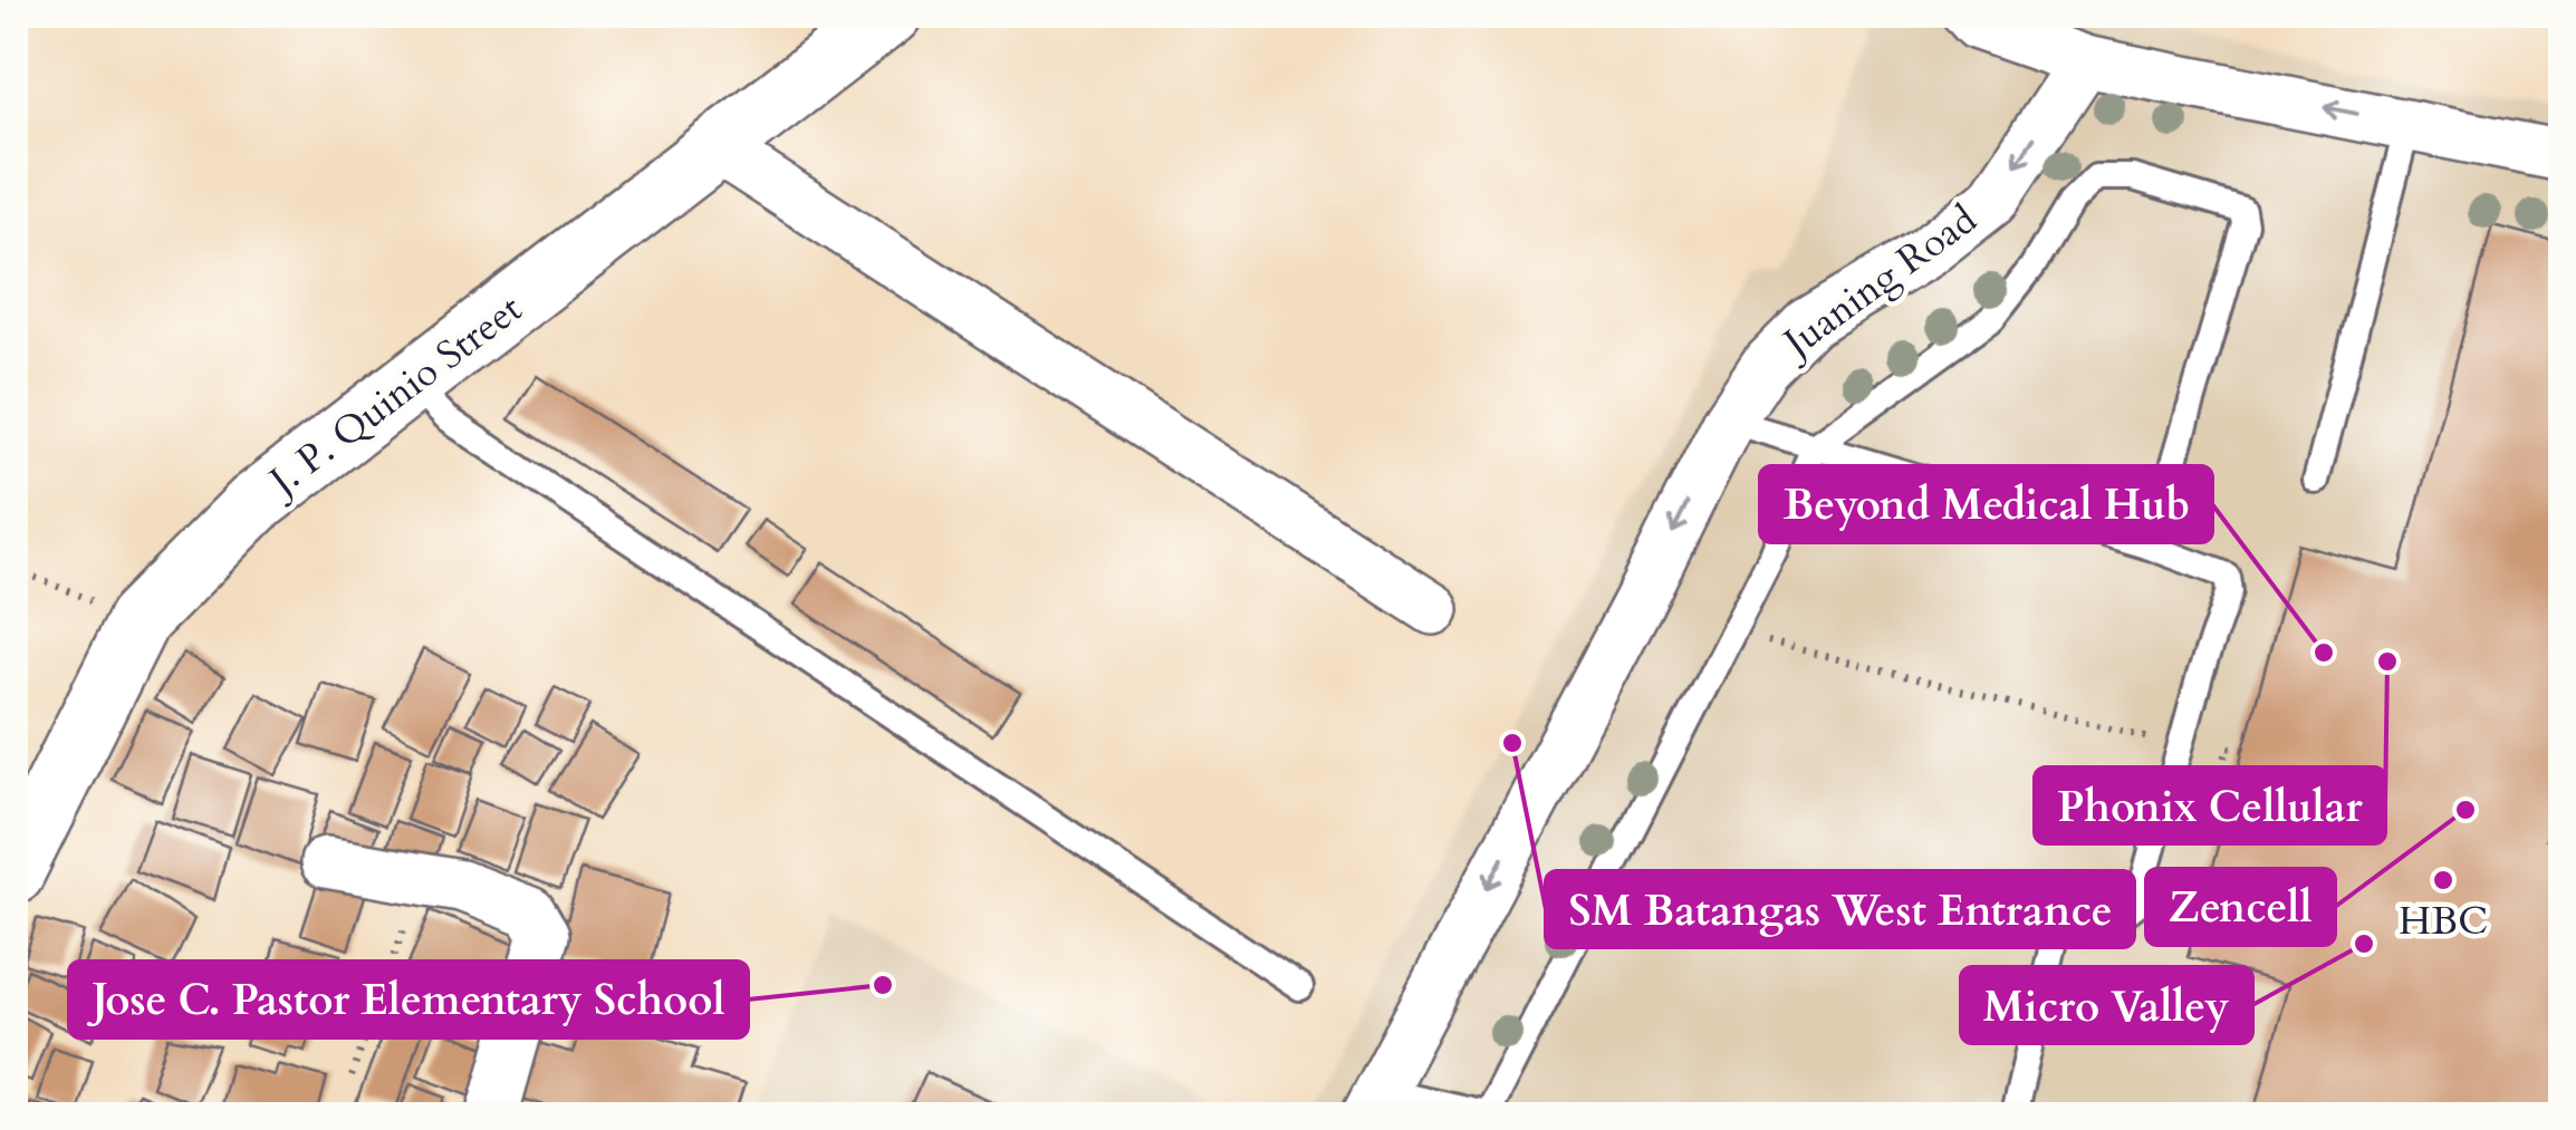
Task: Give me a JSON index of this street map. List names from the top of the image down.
{
  "streets": {
    "street": ["Juaning Road", "J. P. Quinio Street"]
  },
  "one_way": ["Juaning Road"],
  "places": [
    "Beyond Medical Hub",
    "Phonix Cellular",
    "SM Batangas West Entrance",
    "Zencell",
    "HBC",
    "Micro Valley",
    "Jose C. Pastor Elementary School"
  ]
}
